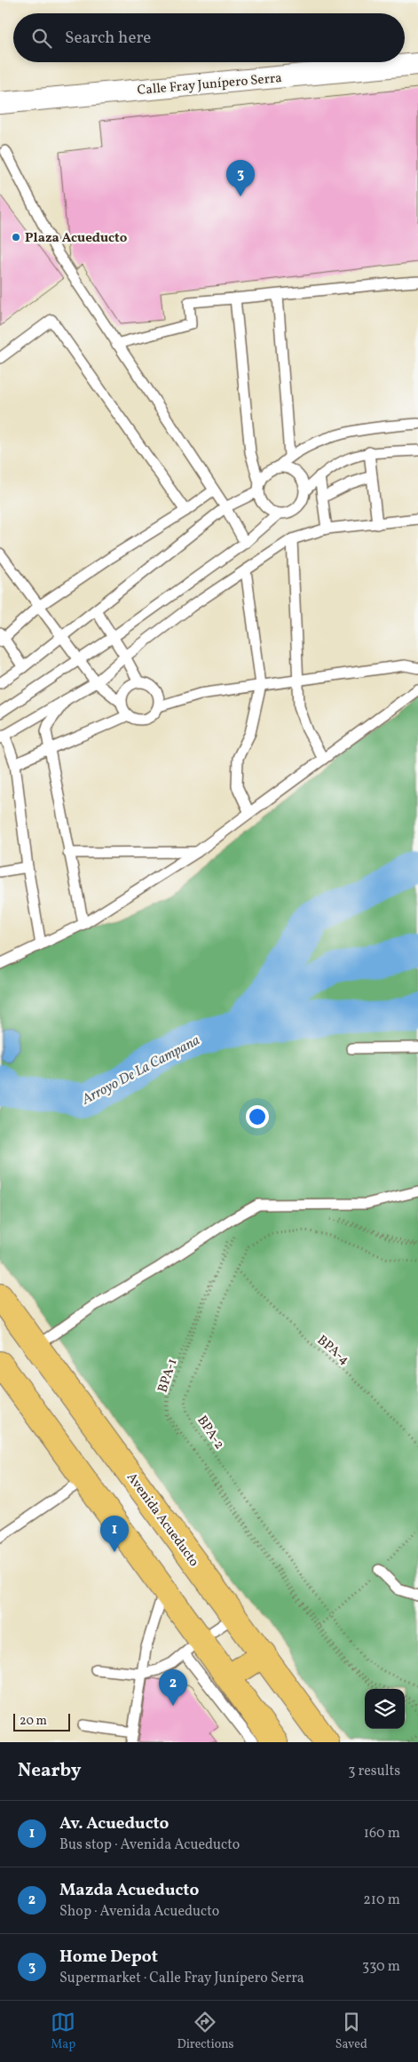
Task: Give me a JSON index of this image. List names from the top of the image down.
{
  "streets": {
    "main road": ["Avenida Acueducto"],
    "street": ["Calle Fray Junípero Serra"],
    "path": ["BPA-4", "BPA-1", "BPA-2"]
  },
  "crossings": [
    ["BPA-4", "BPA-2"]
  ],
  "water": ["Arroyo De La Campana"],
  "places": ["Plaza Acueducto"],
  "scale_bar": "20 m",
  "page": {
    "search": "Search here",
    "pins": ["3", "1", "2"],
    "scale": "20 m",
    "heading": ["Nearby", "3 results"],
    "list": [
      {
        "mark": "1",
        "name": "Av. Acueducto",
        "note": "Bus stop · Avenida Acueducto",
        "value": "160 m"
      },
      {
        "mark": "2",
        "name": "Mazda Acueducto",
        "note": "Shop · Avenida Acueducto",
        "value": "210 m"
      },
      {
        "mark": "3",
        "name": "Home Depot",
        "note": "Supermarket · Calle Fray Junípero Serra",
        "value": "330 m"
      }
    ],
    "nav": ["Map", "Directions", "Saved"]
  }
}
